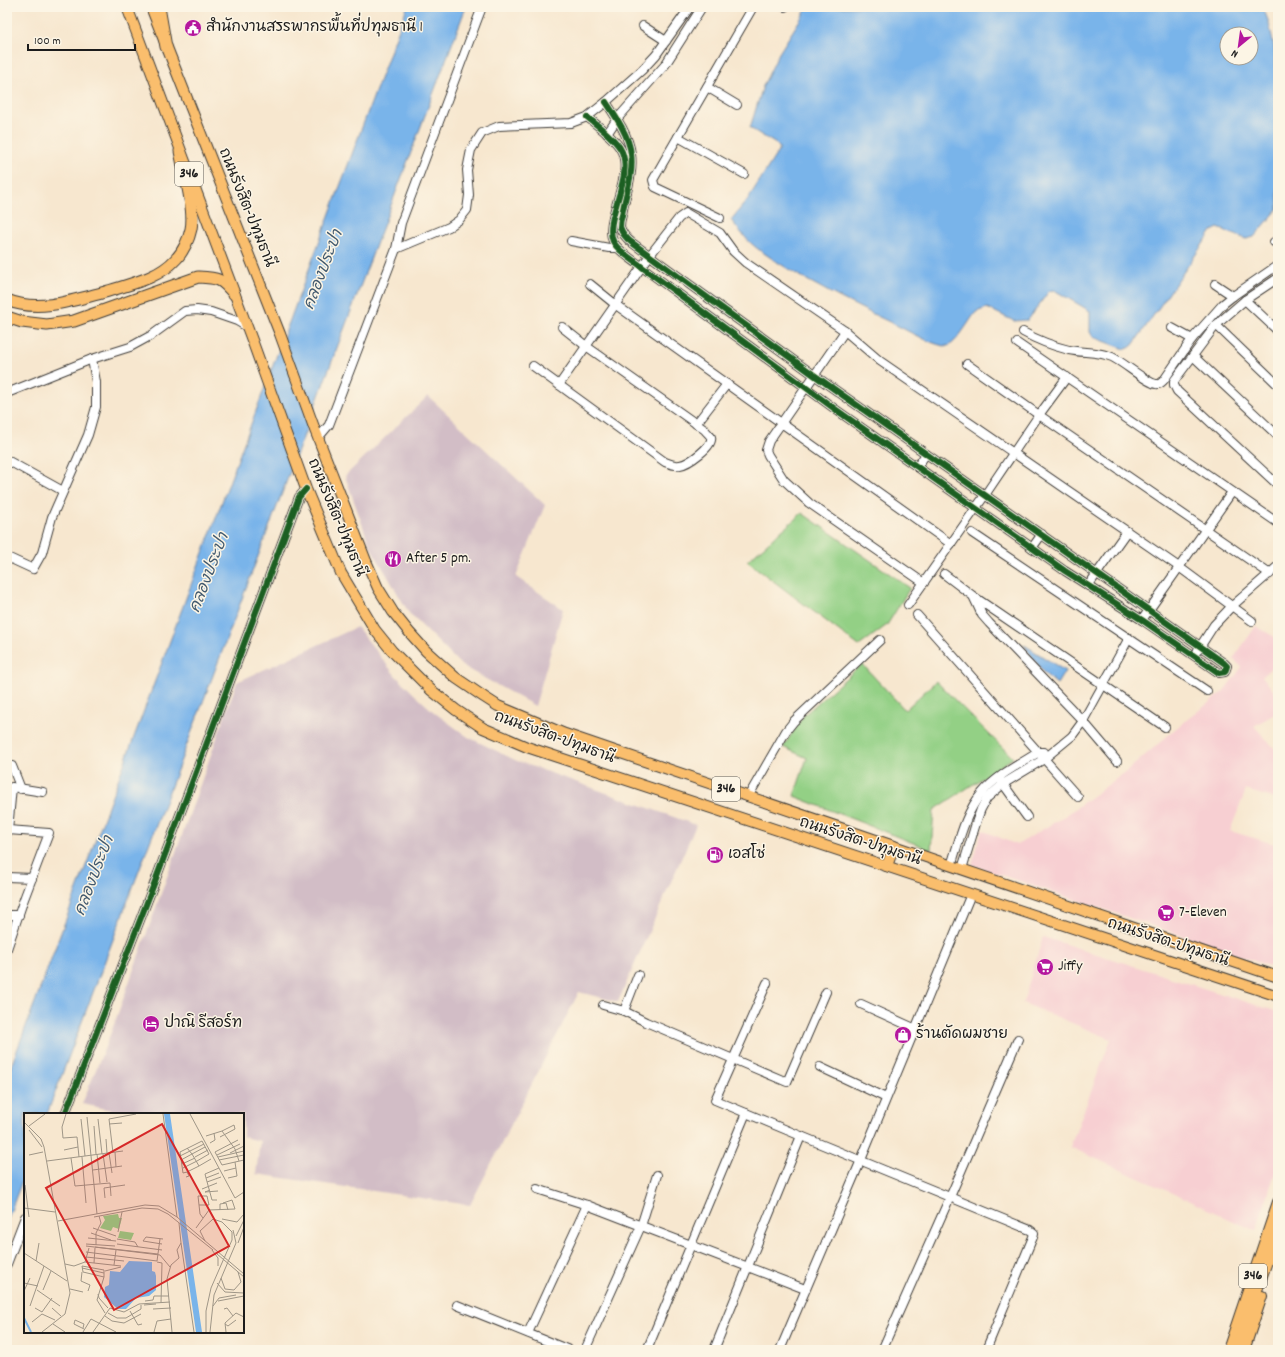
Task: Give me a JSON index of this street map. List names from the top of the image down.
{
  "streets": {
    "main road": ["346", "ถนนรังสิต-ปทุมธานี"]
  },
  "water": ["คลองประปา"],
  "places": {
    "public building": ["สำนักงานสรรพากรพื้นที่ปทุมธานี 1"],
    "restaurant": ["After 5 pm."],
    "fuel station": ["เอสโซ่"],
    "supermarket": ["7-Eleven", "Jiffy"],
    "hotel": ["ปาณิ รีสอร์ท"],
    "shop": ["ร้านตัดผมชาย"]
  },
  "scale_bar": "100 m",
  "north": "bottom left"
}
